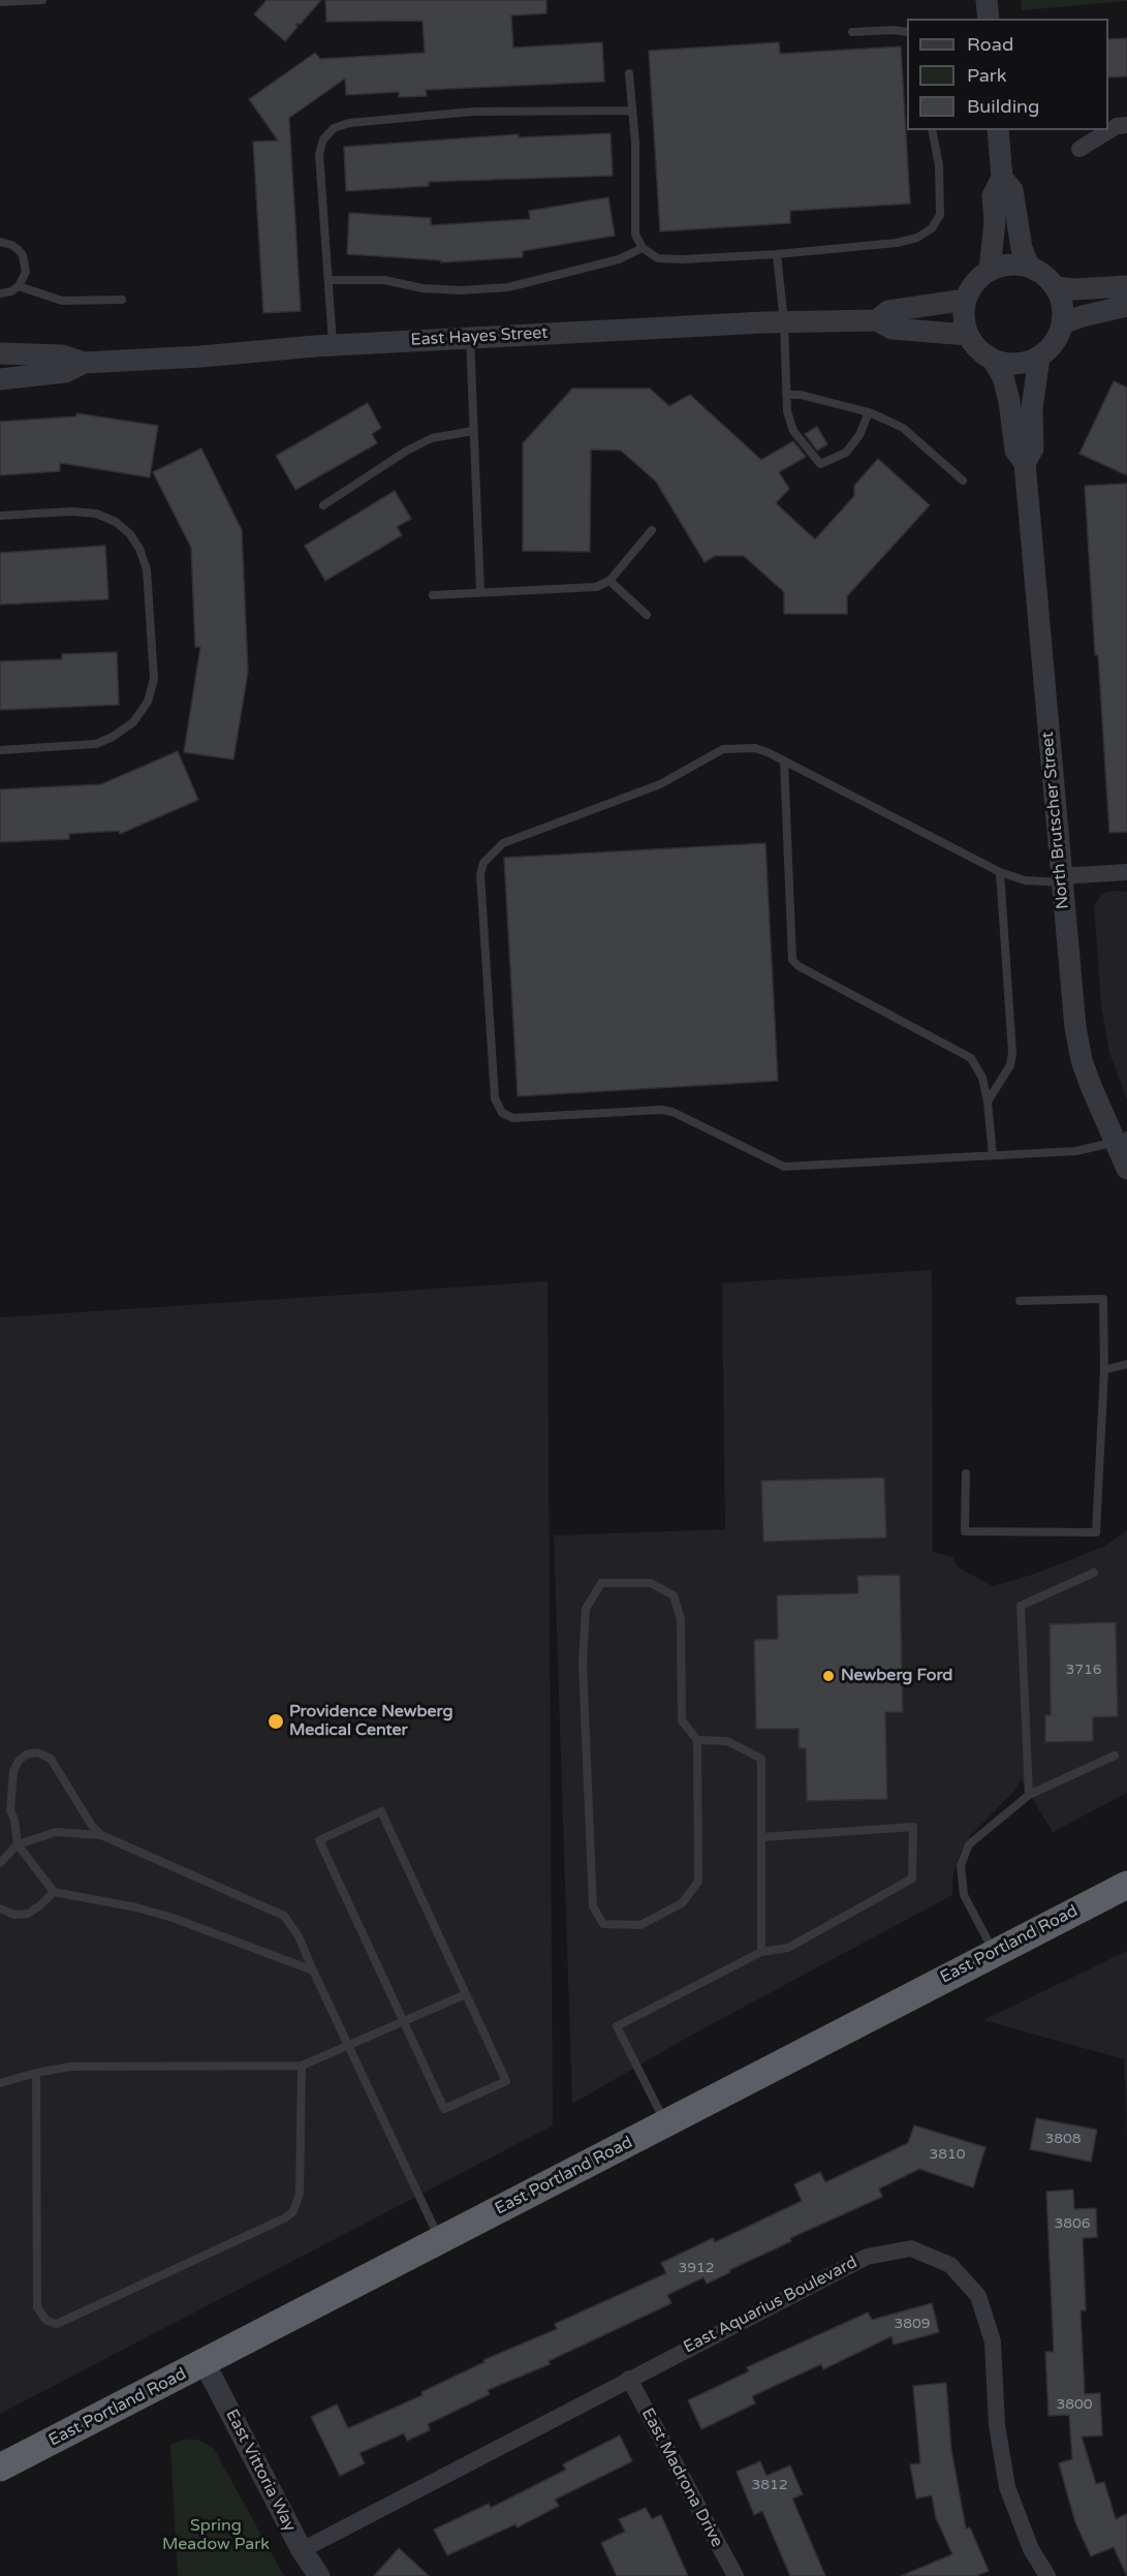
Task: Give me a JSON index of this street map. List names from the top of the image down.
{
  "streets": {
    "highway": ["East Portland Road"],
    "street": [
      "East Hayes Street",
      "North Brutscher Street",
      "East Aquarius Boulevard",
      "East Vittoria Way",
      "East Madrona Drive"
    ]
  },
  "crossings": [
    ["East Hayes Street", "North Brutscher Street"],
    ["East Portland Road", "East Vittoria Way"],
    ["East Aquarius Boulevard", "East Vittoria Way"],
    ["East Aquarius Boulevard", "East Madrona Drive"]
  ],
  "parks": ["Spring Meadow Park"],
  "places": ["Newberg Ford", "Providence Newberg Medical Center"],
  "house_numbers": [
    "3716",
    "3808",
    "3810",
    "3806",
    "3912",
    "3809",
    "3800",
    "3812"
  ],
  "legend": ["Road", "Park", "Building"]
}
